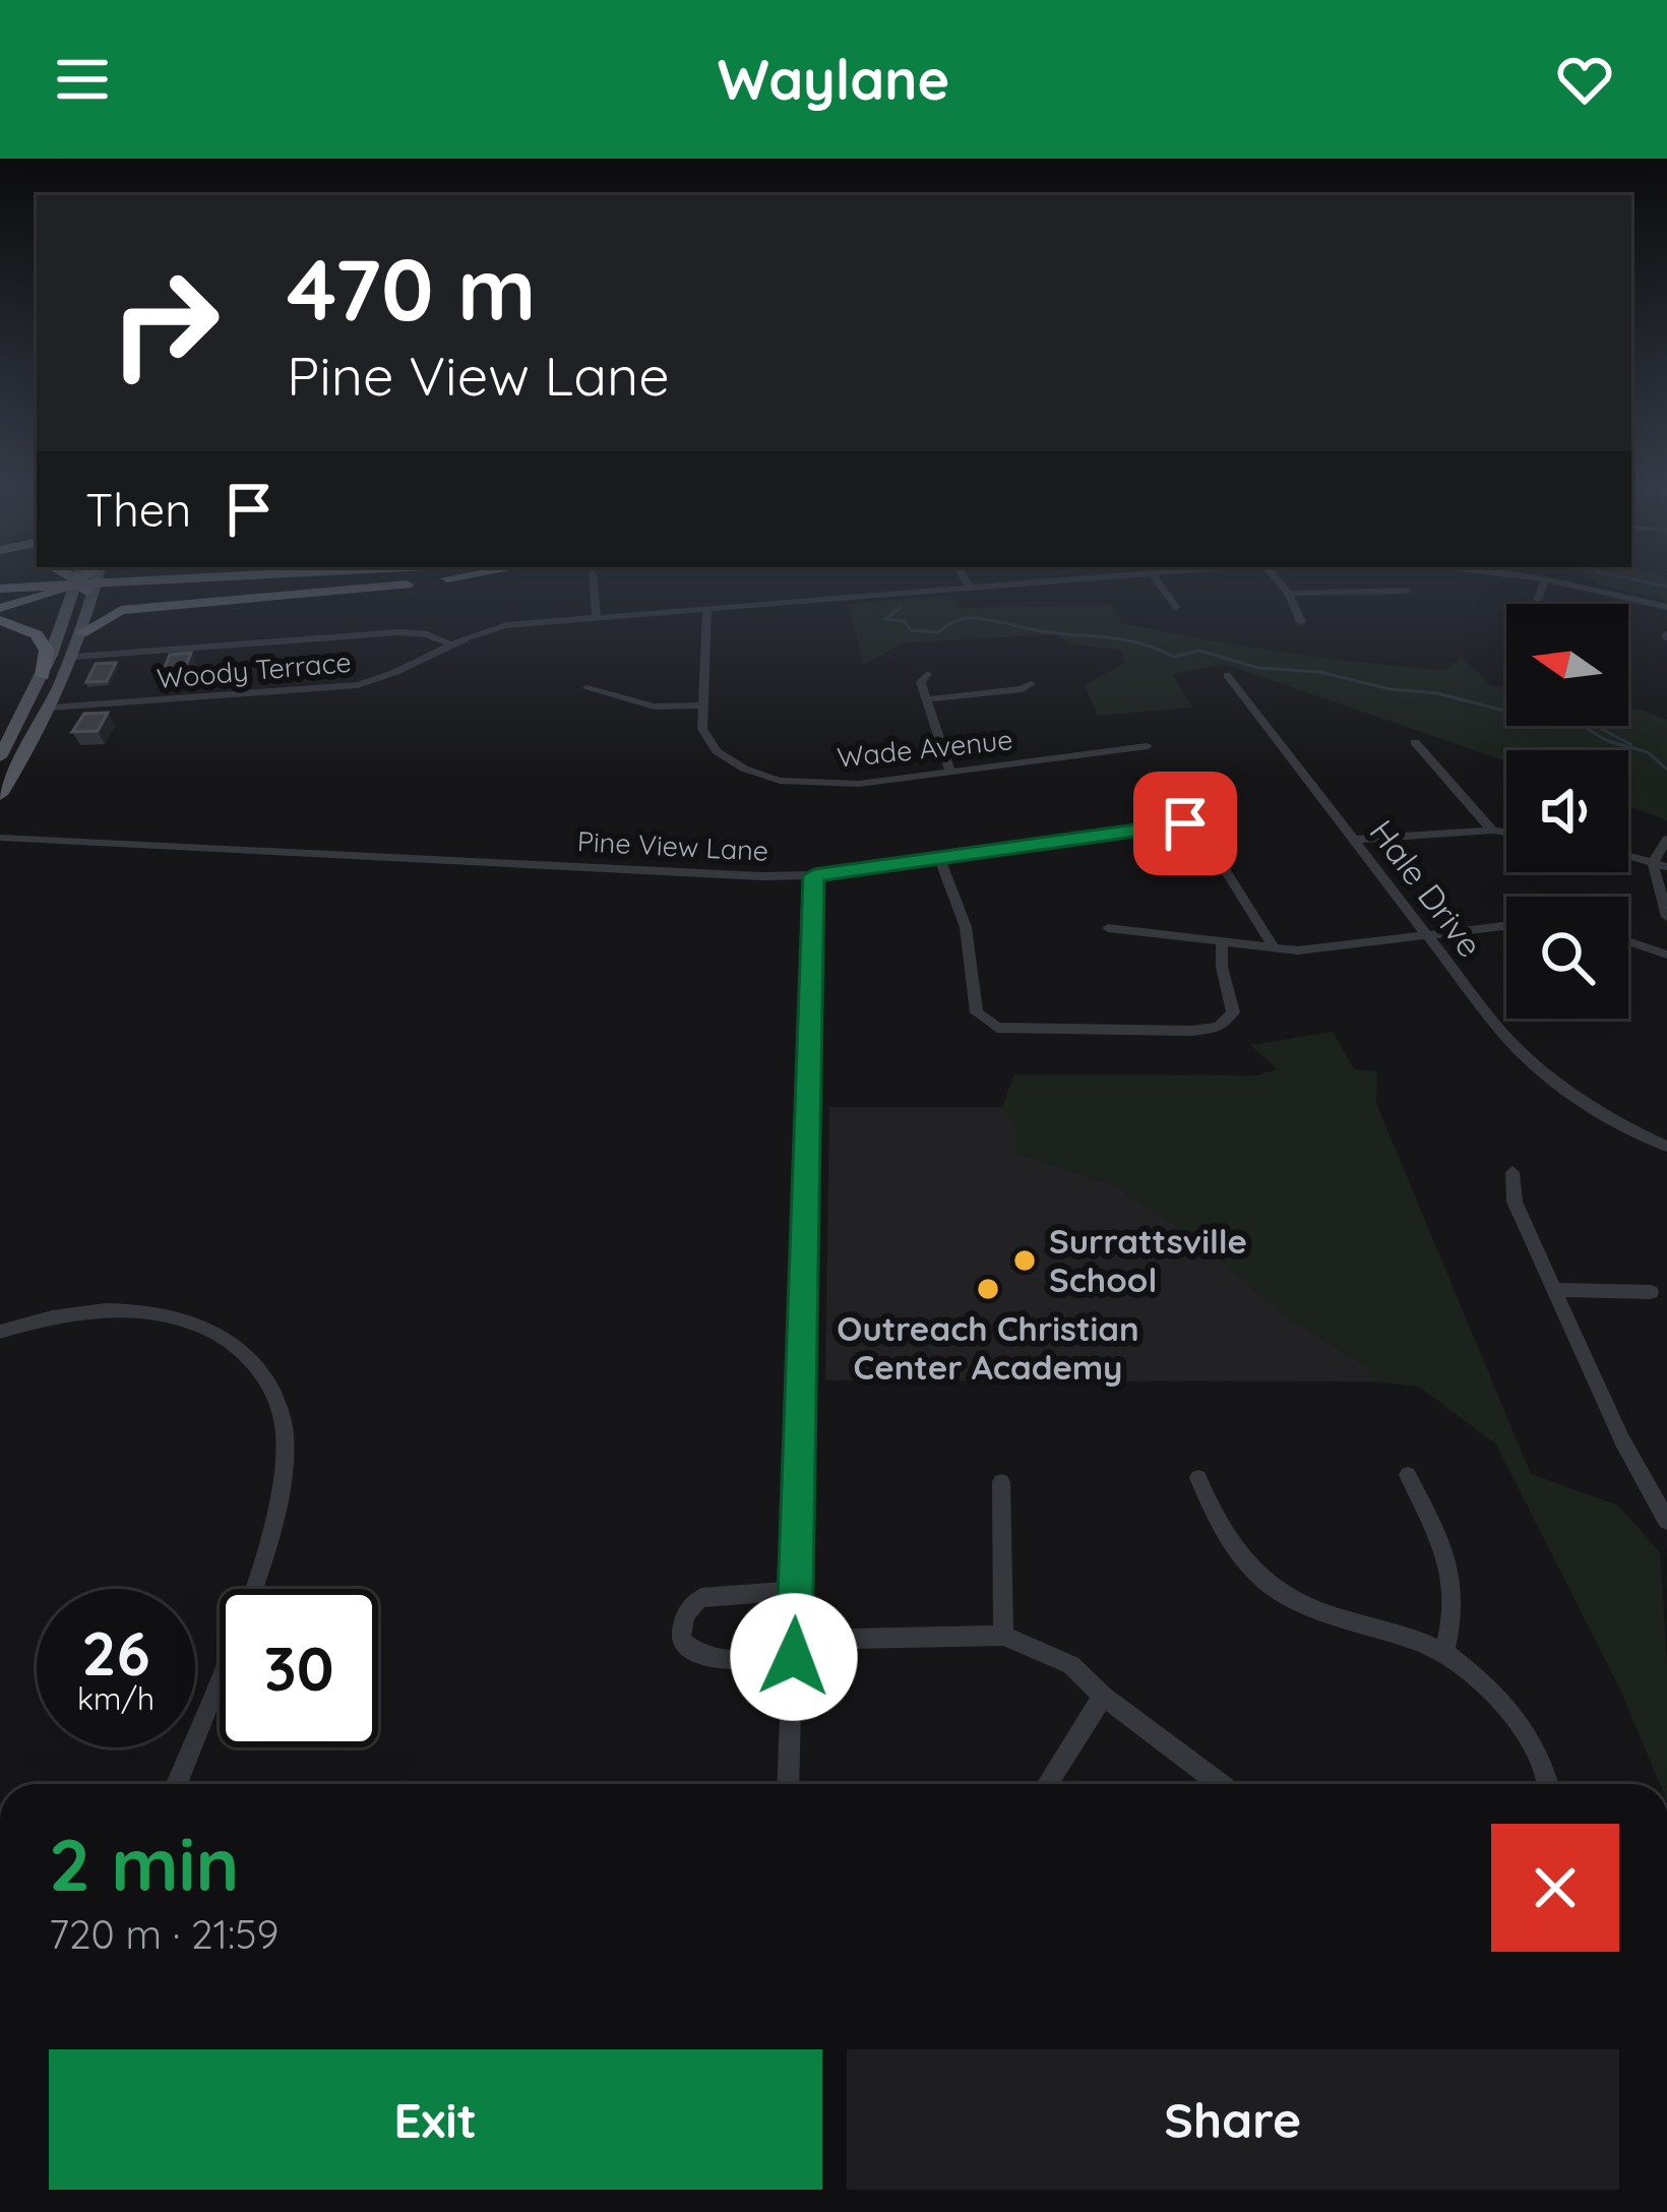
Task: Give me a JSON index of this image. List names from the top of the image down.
{
  "streets": {
    "street": [
      "Woody Terrace",
      "Wade Avenue",
      "Pine View Lane",
      "Hale Drive"
    ]
  },
  "crossings": [
    ["Woody Terrace", "Wade Avenue"]
  ],
  "places": ["Surrattsville School", "Outreach Christian Center Academy"],
  "north": "left",
  "page": {
    "header": "Waylane",
    "turn": ["470 m", "Pine View Lane"],
    "then": "Then",
    "speed": "26 km/h",
    "limit": "30",
    "heading": ["2 min", "720 m · 21:59"],
    "buttons": ["Exit", "Share"]
  }
}
